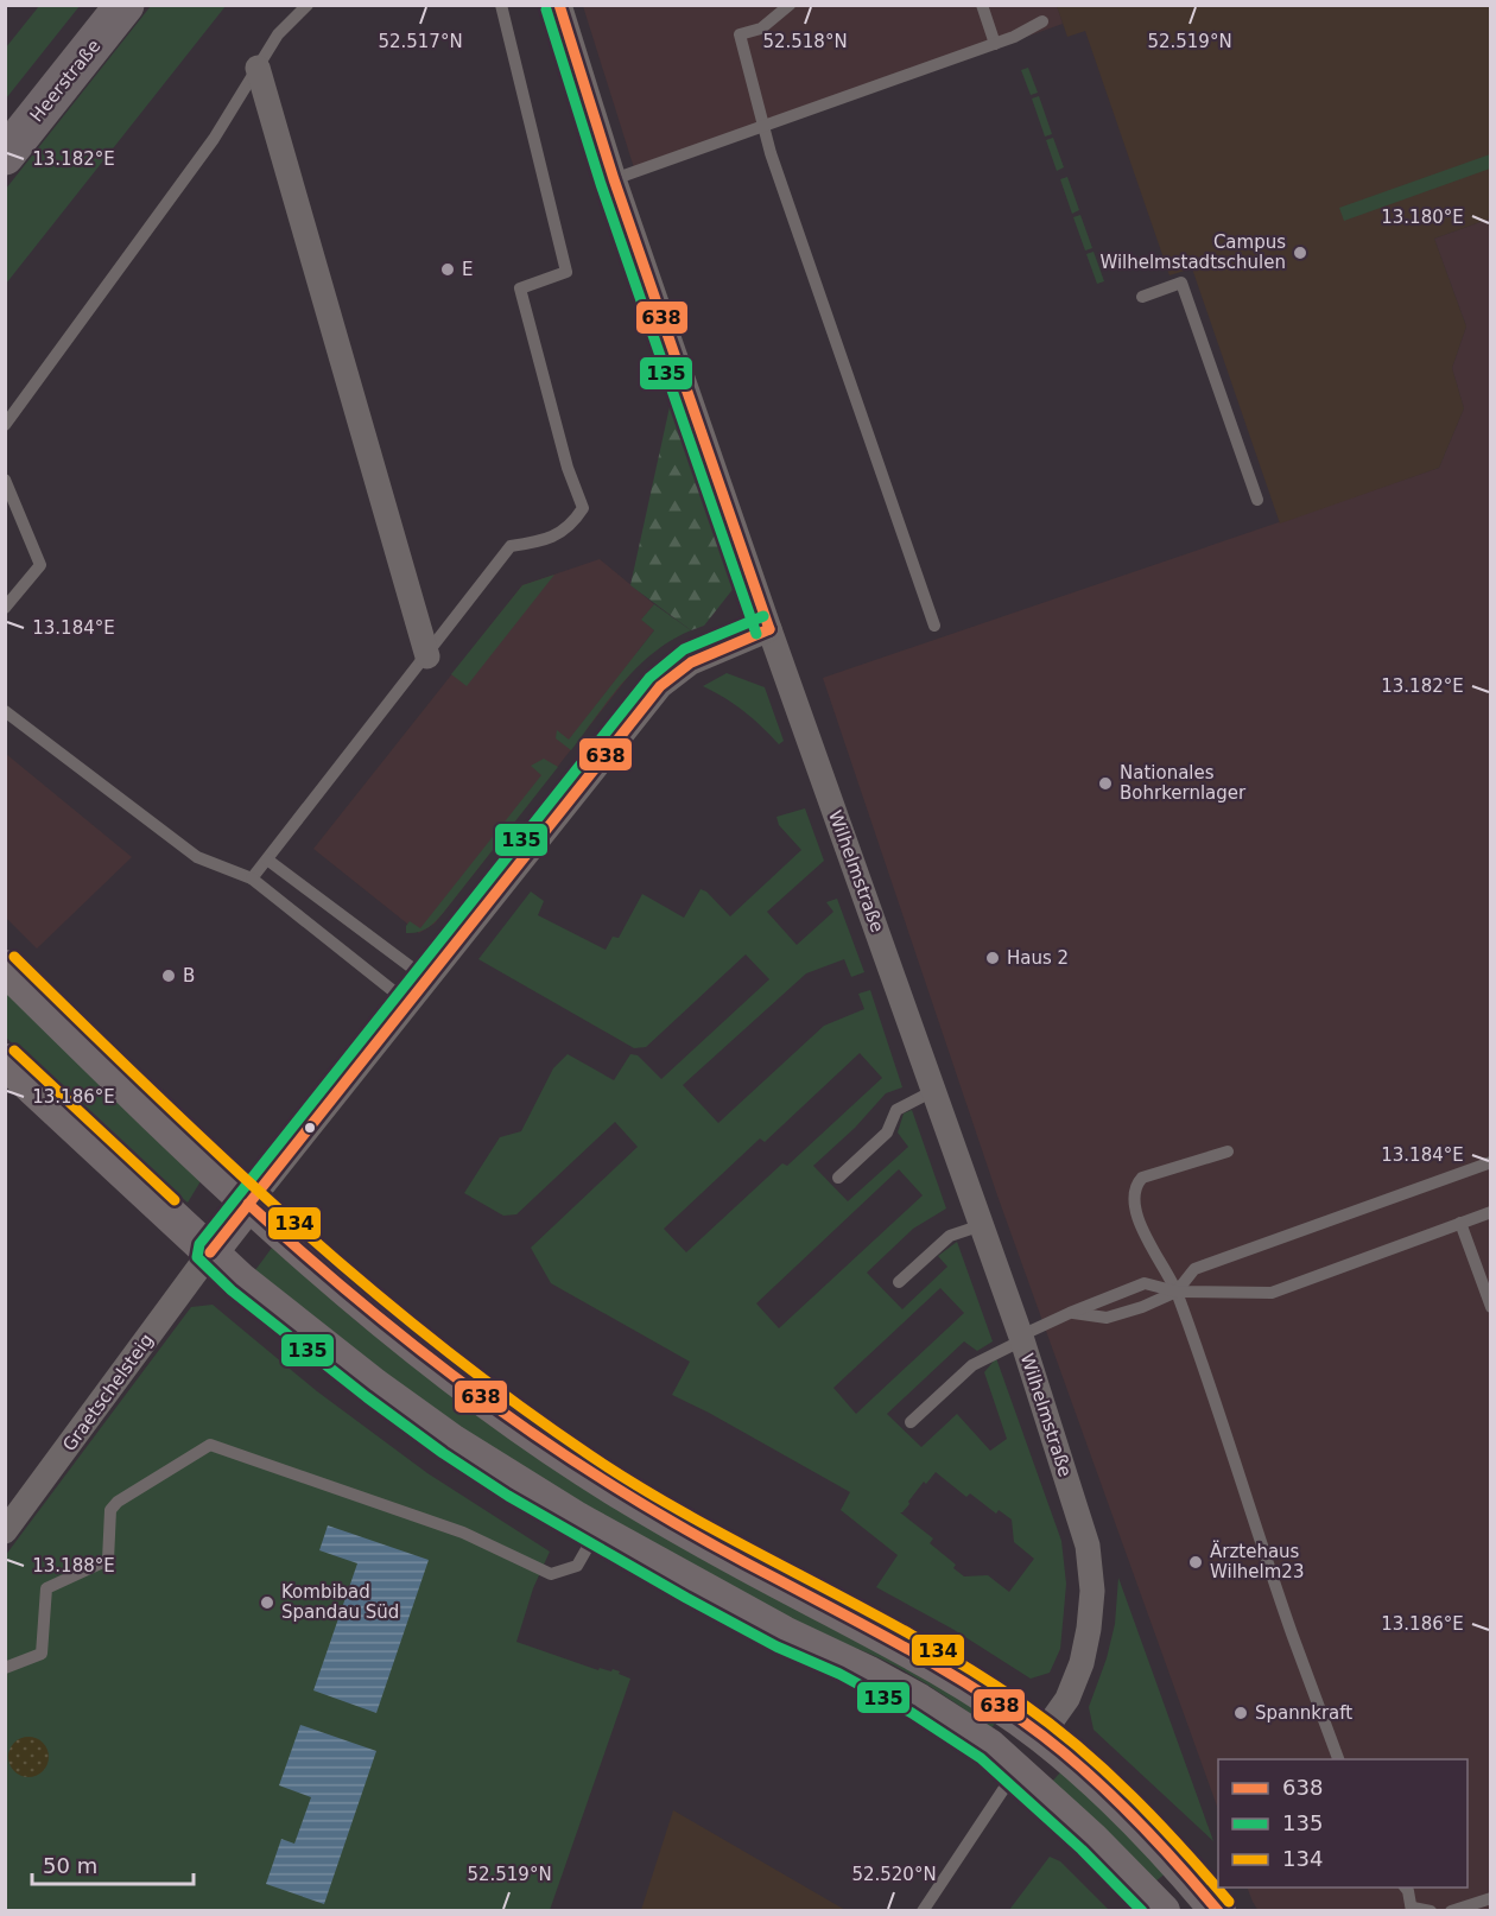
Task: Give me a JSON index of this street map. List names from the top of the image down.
{
  "streets": {
    "main road": ["Heerstraße", "Wilhelmstraße"],
    "street": ["Graetschelsteig"]
  },
  "places": [
    "Campus Wilhelmstadtschulen",
    "E",
    "Nationales Bohrkernlager",
    "Haus 2",
    "B",
    "Ärztehaus Wilhelm23",
    "Kombibad Spandau Süd",
    "Spannkraft"
  ],
  "lines": ["transit line 638", "transit line 135", "transit line 134"],
  "legend": ["638", "135", "134"],
  "scale_bar": "50 m",
  "coordinates": [
    "52.517°N",
    "52.518°N",
    "52.519°N",
    "13.182°E",
    "13.180°E",
    "13.184°E",
    "13.186°E",
    "13.188°E",
    "52.520°N"
  ]
}
